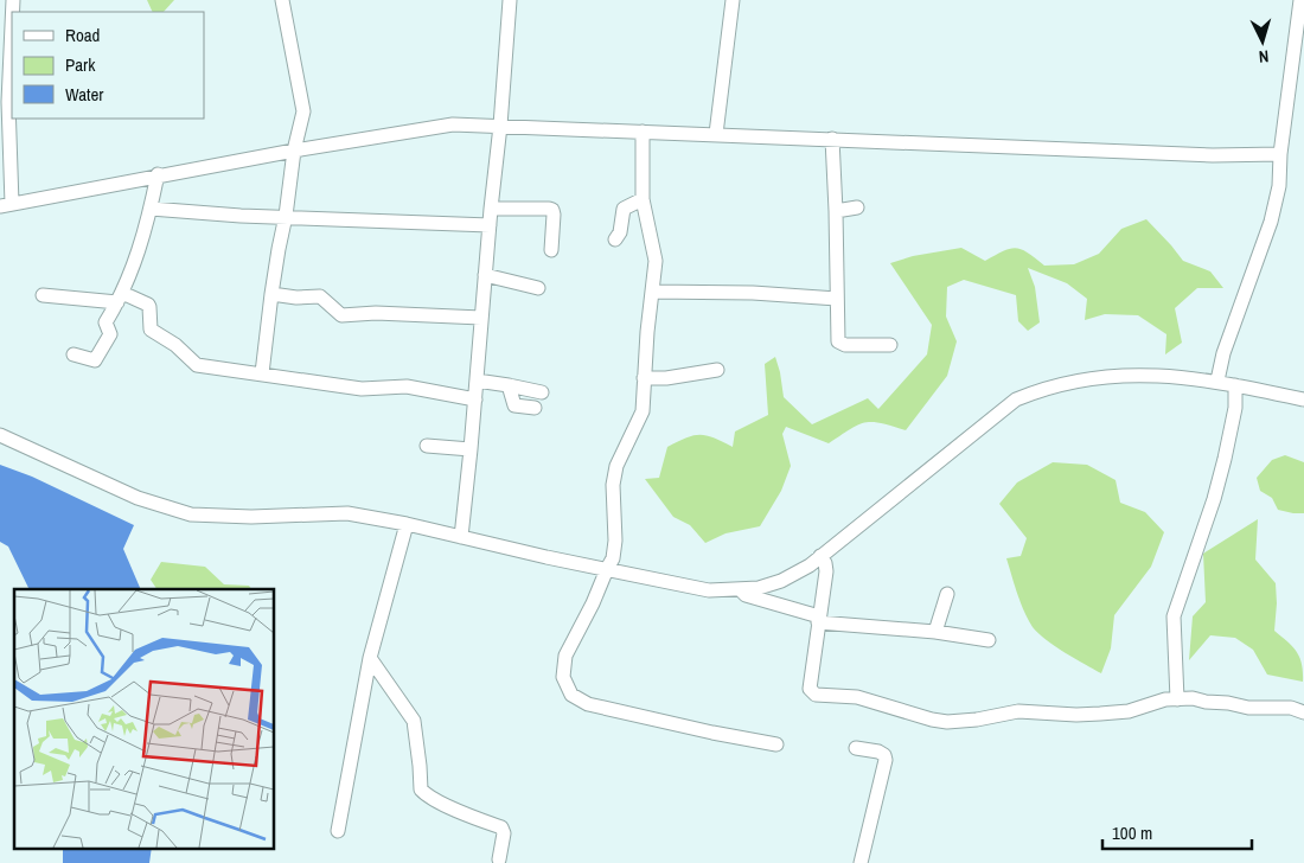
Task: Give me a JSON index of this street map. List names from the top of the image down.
{
  "legend": ["Road", "Park", "Water"],
  "scale_bar": "100 m",
  "north": "bottom"
}
